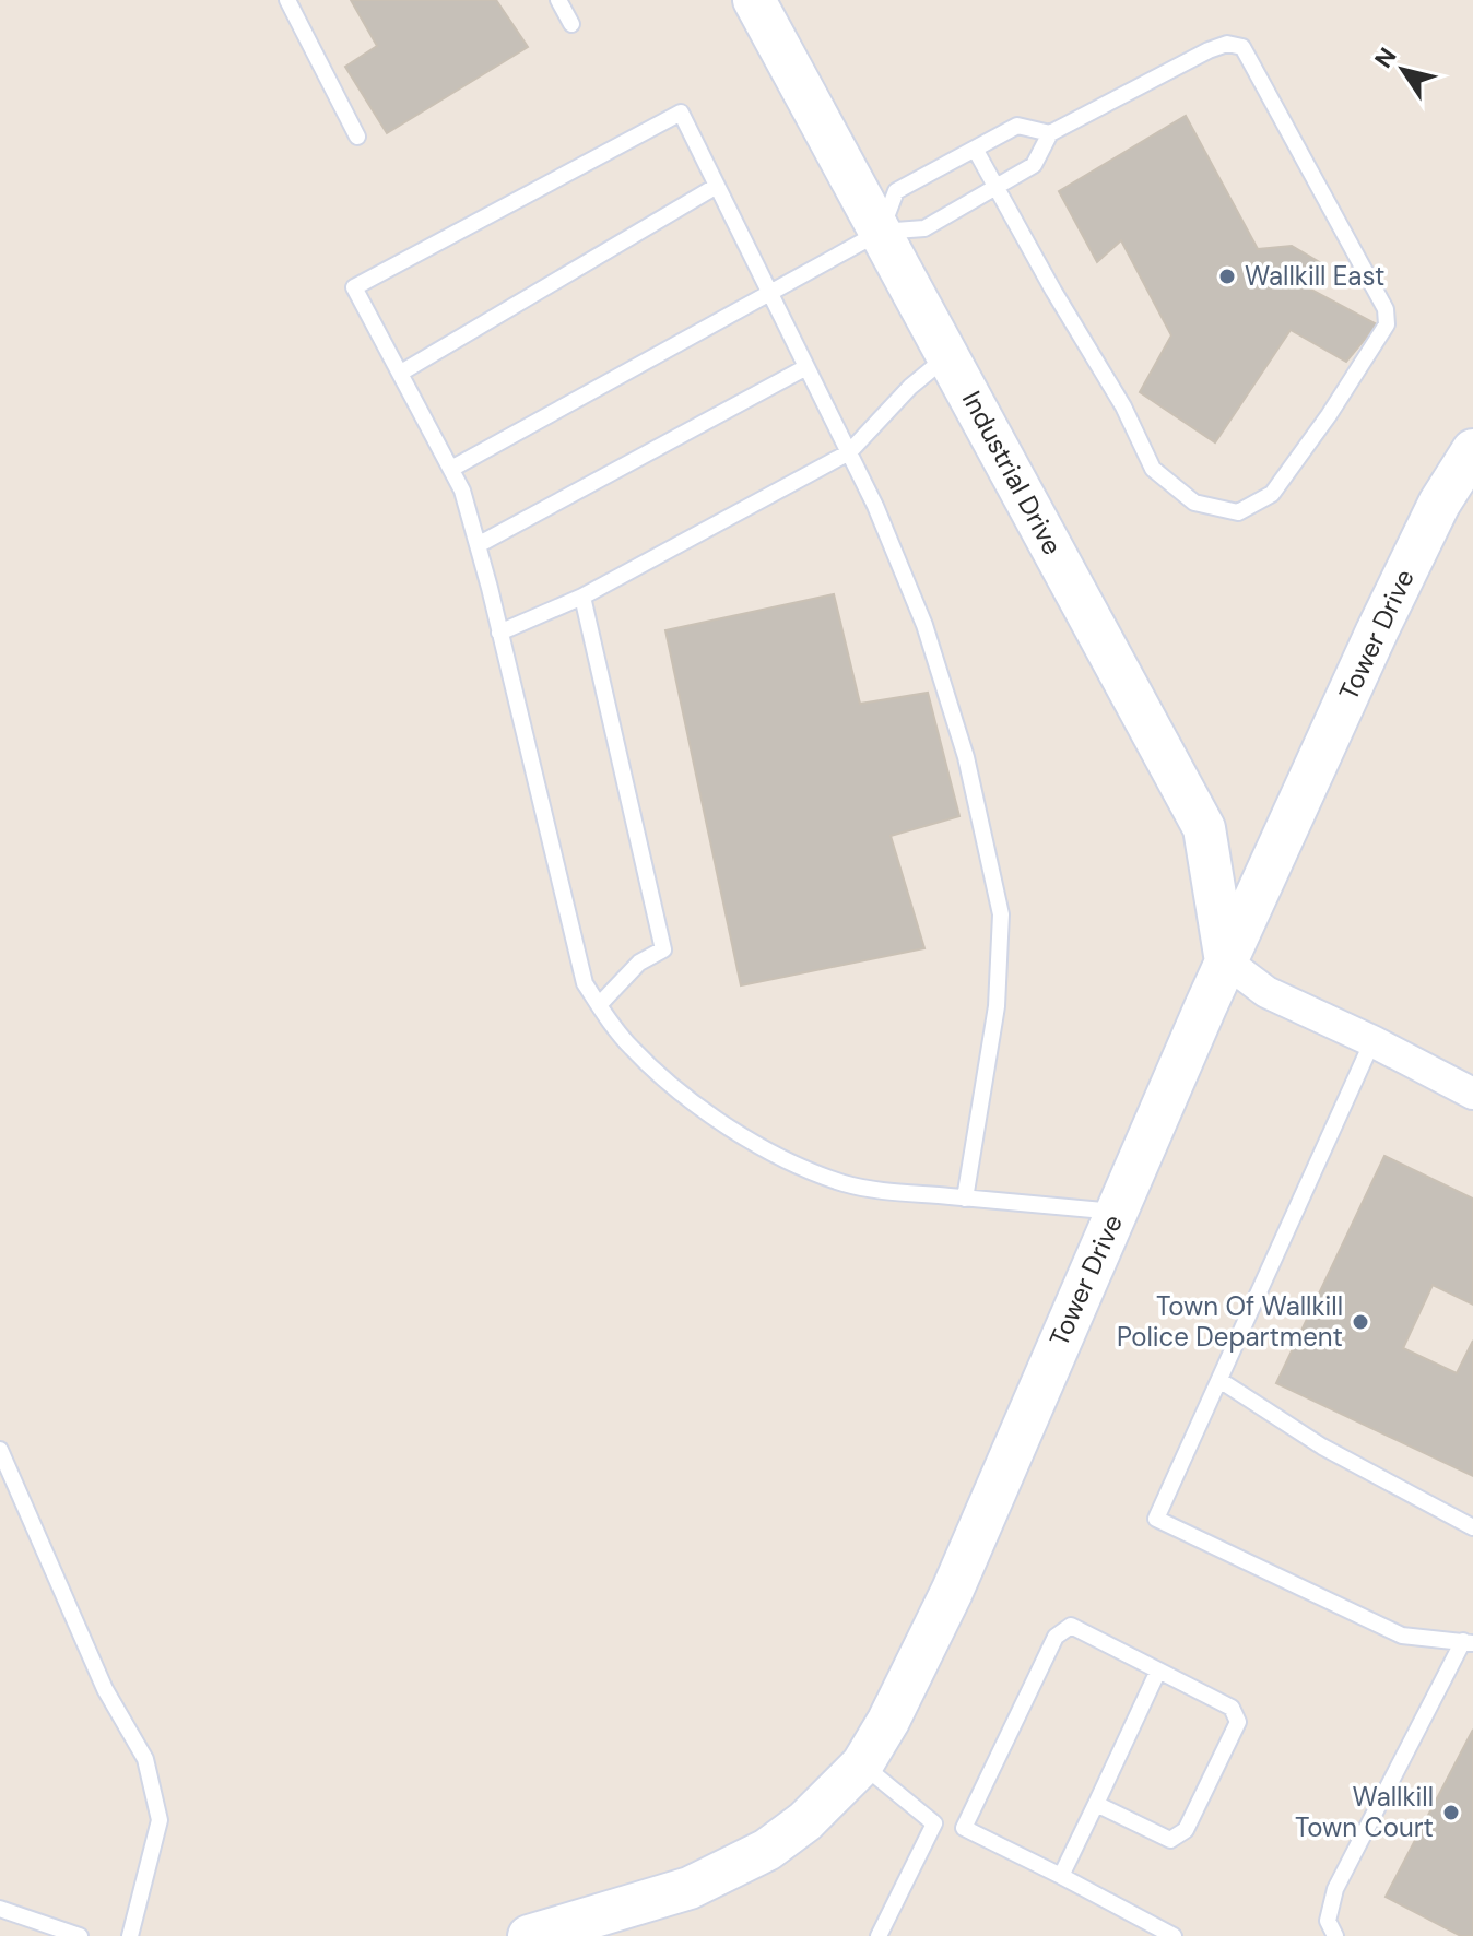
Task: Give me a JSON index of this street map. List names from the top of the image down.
{
  "streets": {
    "street": ["Industrial Drive", "Tower Drive"]
  },
  "crossings": [
    ["Industrial Drive", "Tower Drive"]
  ],
  "places": ["Wallkill East", "Town Of Wallkill Police Department", "Wallkill Town Court"],
  "north": "top left"
}
